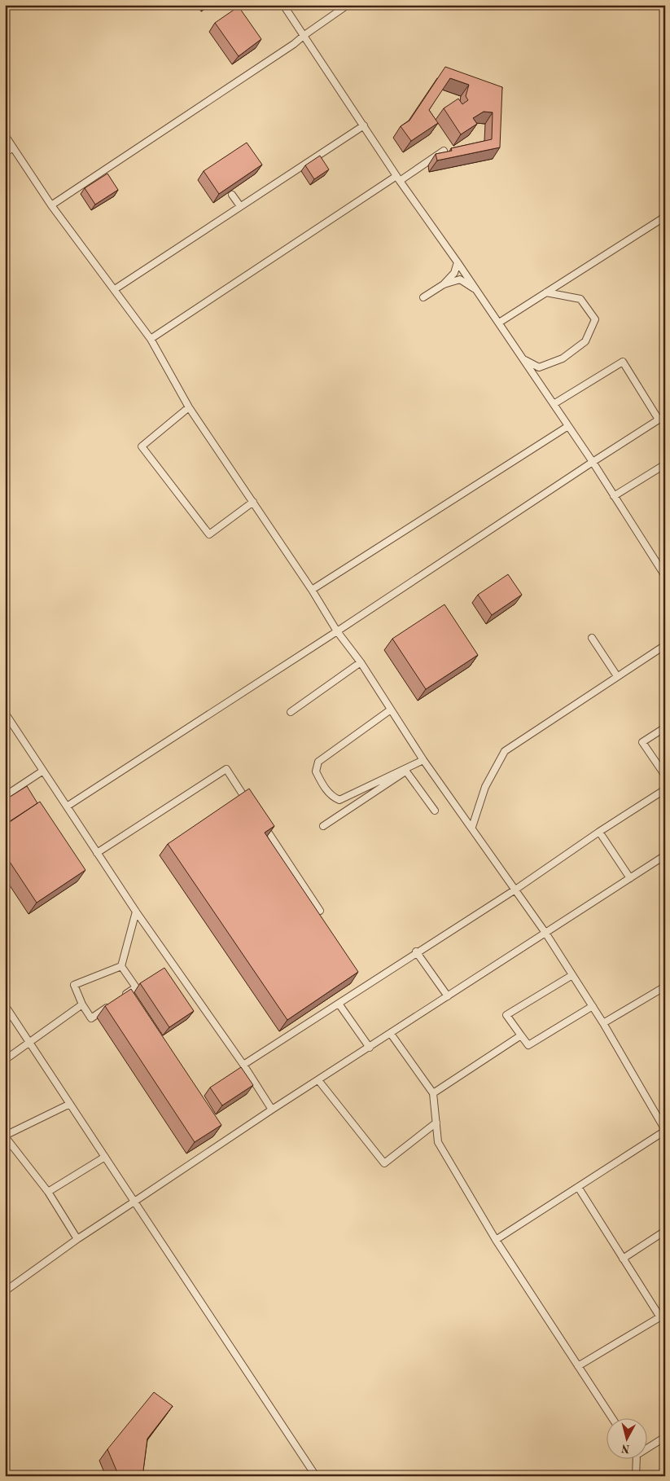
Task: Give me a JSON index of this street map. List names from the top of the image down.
{
  "north": "bottom"
}
